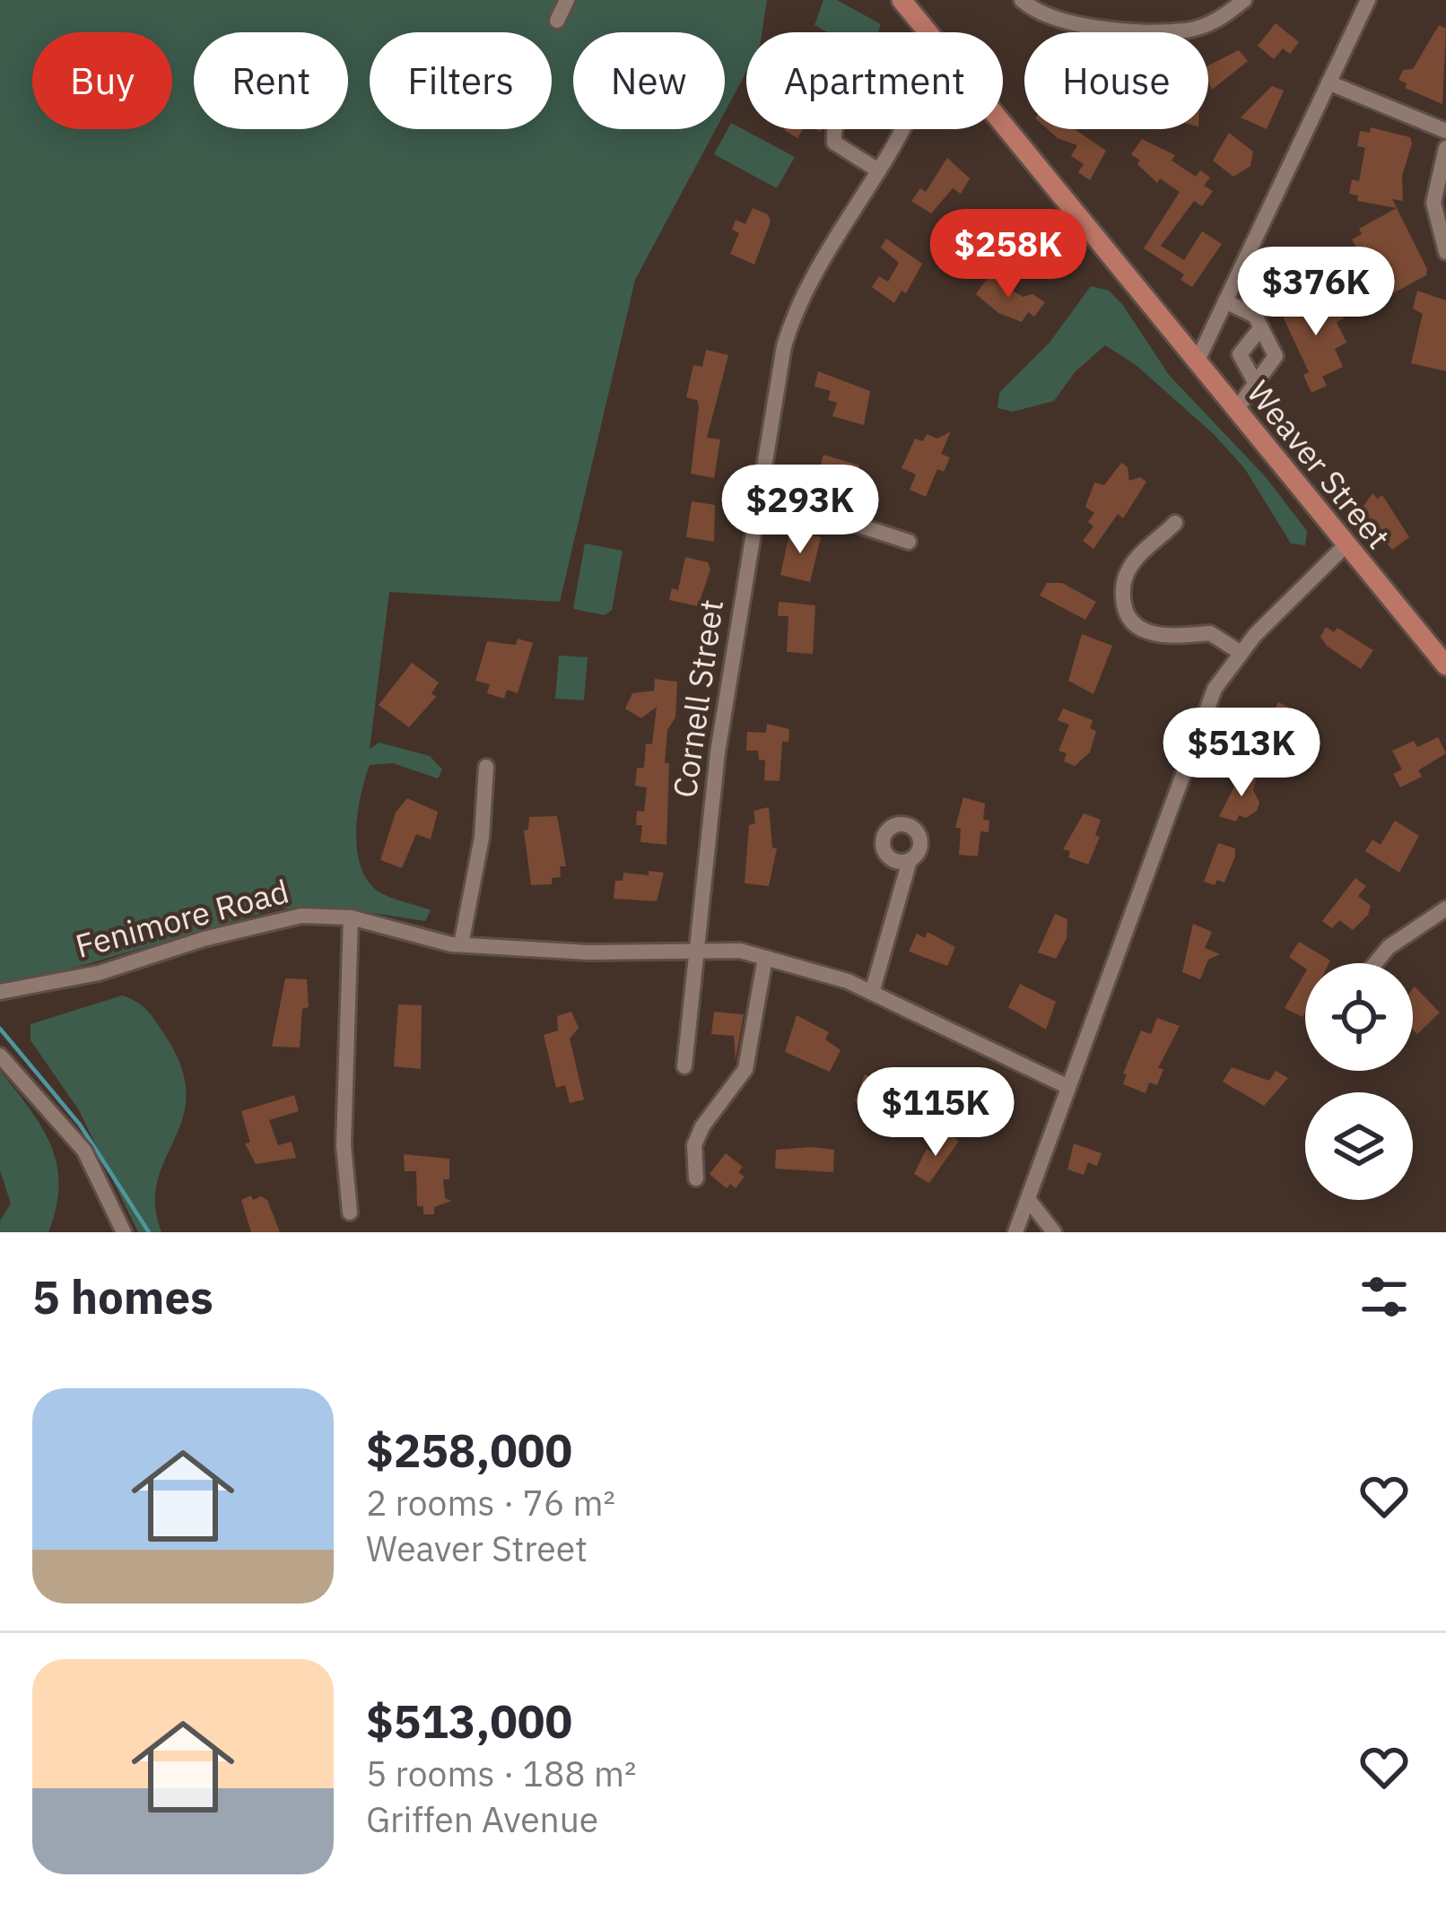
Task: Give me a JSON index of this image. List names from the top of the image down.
{
  "streets": {
    "main road": ["Weaver Street"],
    "street": ["Cornell Street", "Fenimore Road"]
  },
  "crossings": [
    ["Cornell Street", "Fenimore Road"]
  ],
  "page": {
    "chip": [
      "Buy",
      "Rent",
      "Filters",
      "New",
      "Apartment",
      "House"
    ],
    "price": [
      "$258K",
      "$376K",
      "$293K",
      "$513K",
      "$115K"
    ],
    "heading": "5 homes",
    "list": [
      {
        "name": "$258,000",
        "note": "2 rooms · 76 m² · Weaver Street"
      },
      {
        "name": "$513,000",
        "note": "5 rooms · 188 m² · Griffen Avenue"
      }
    ]
  }
}
